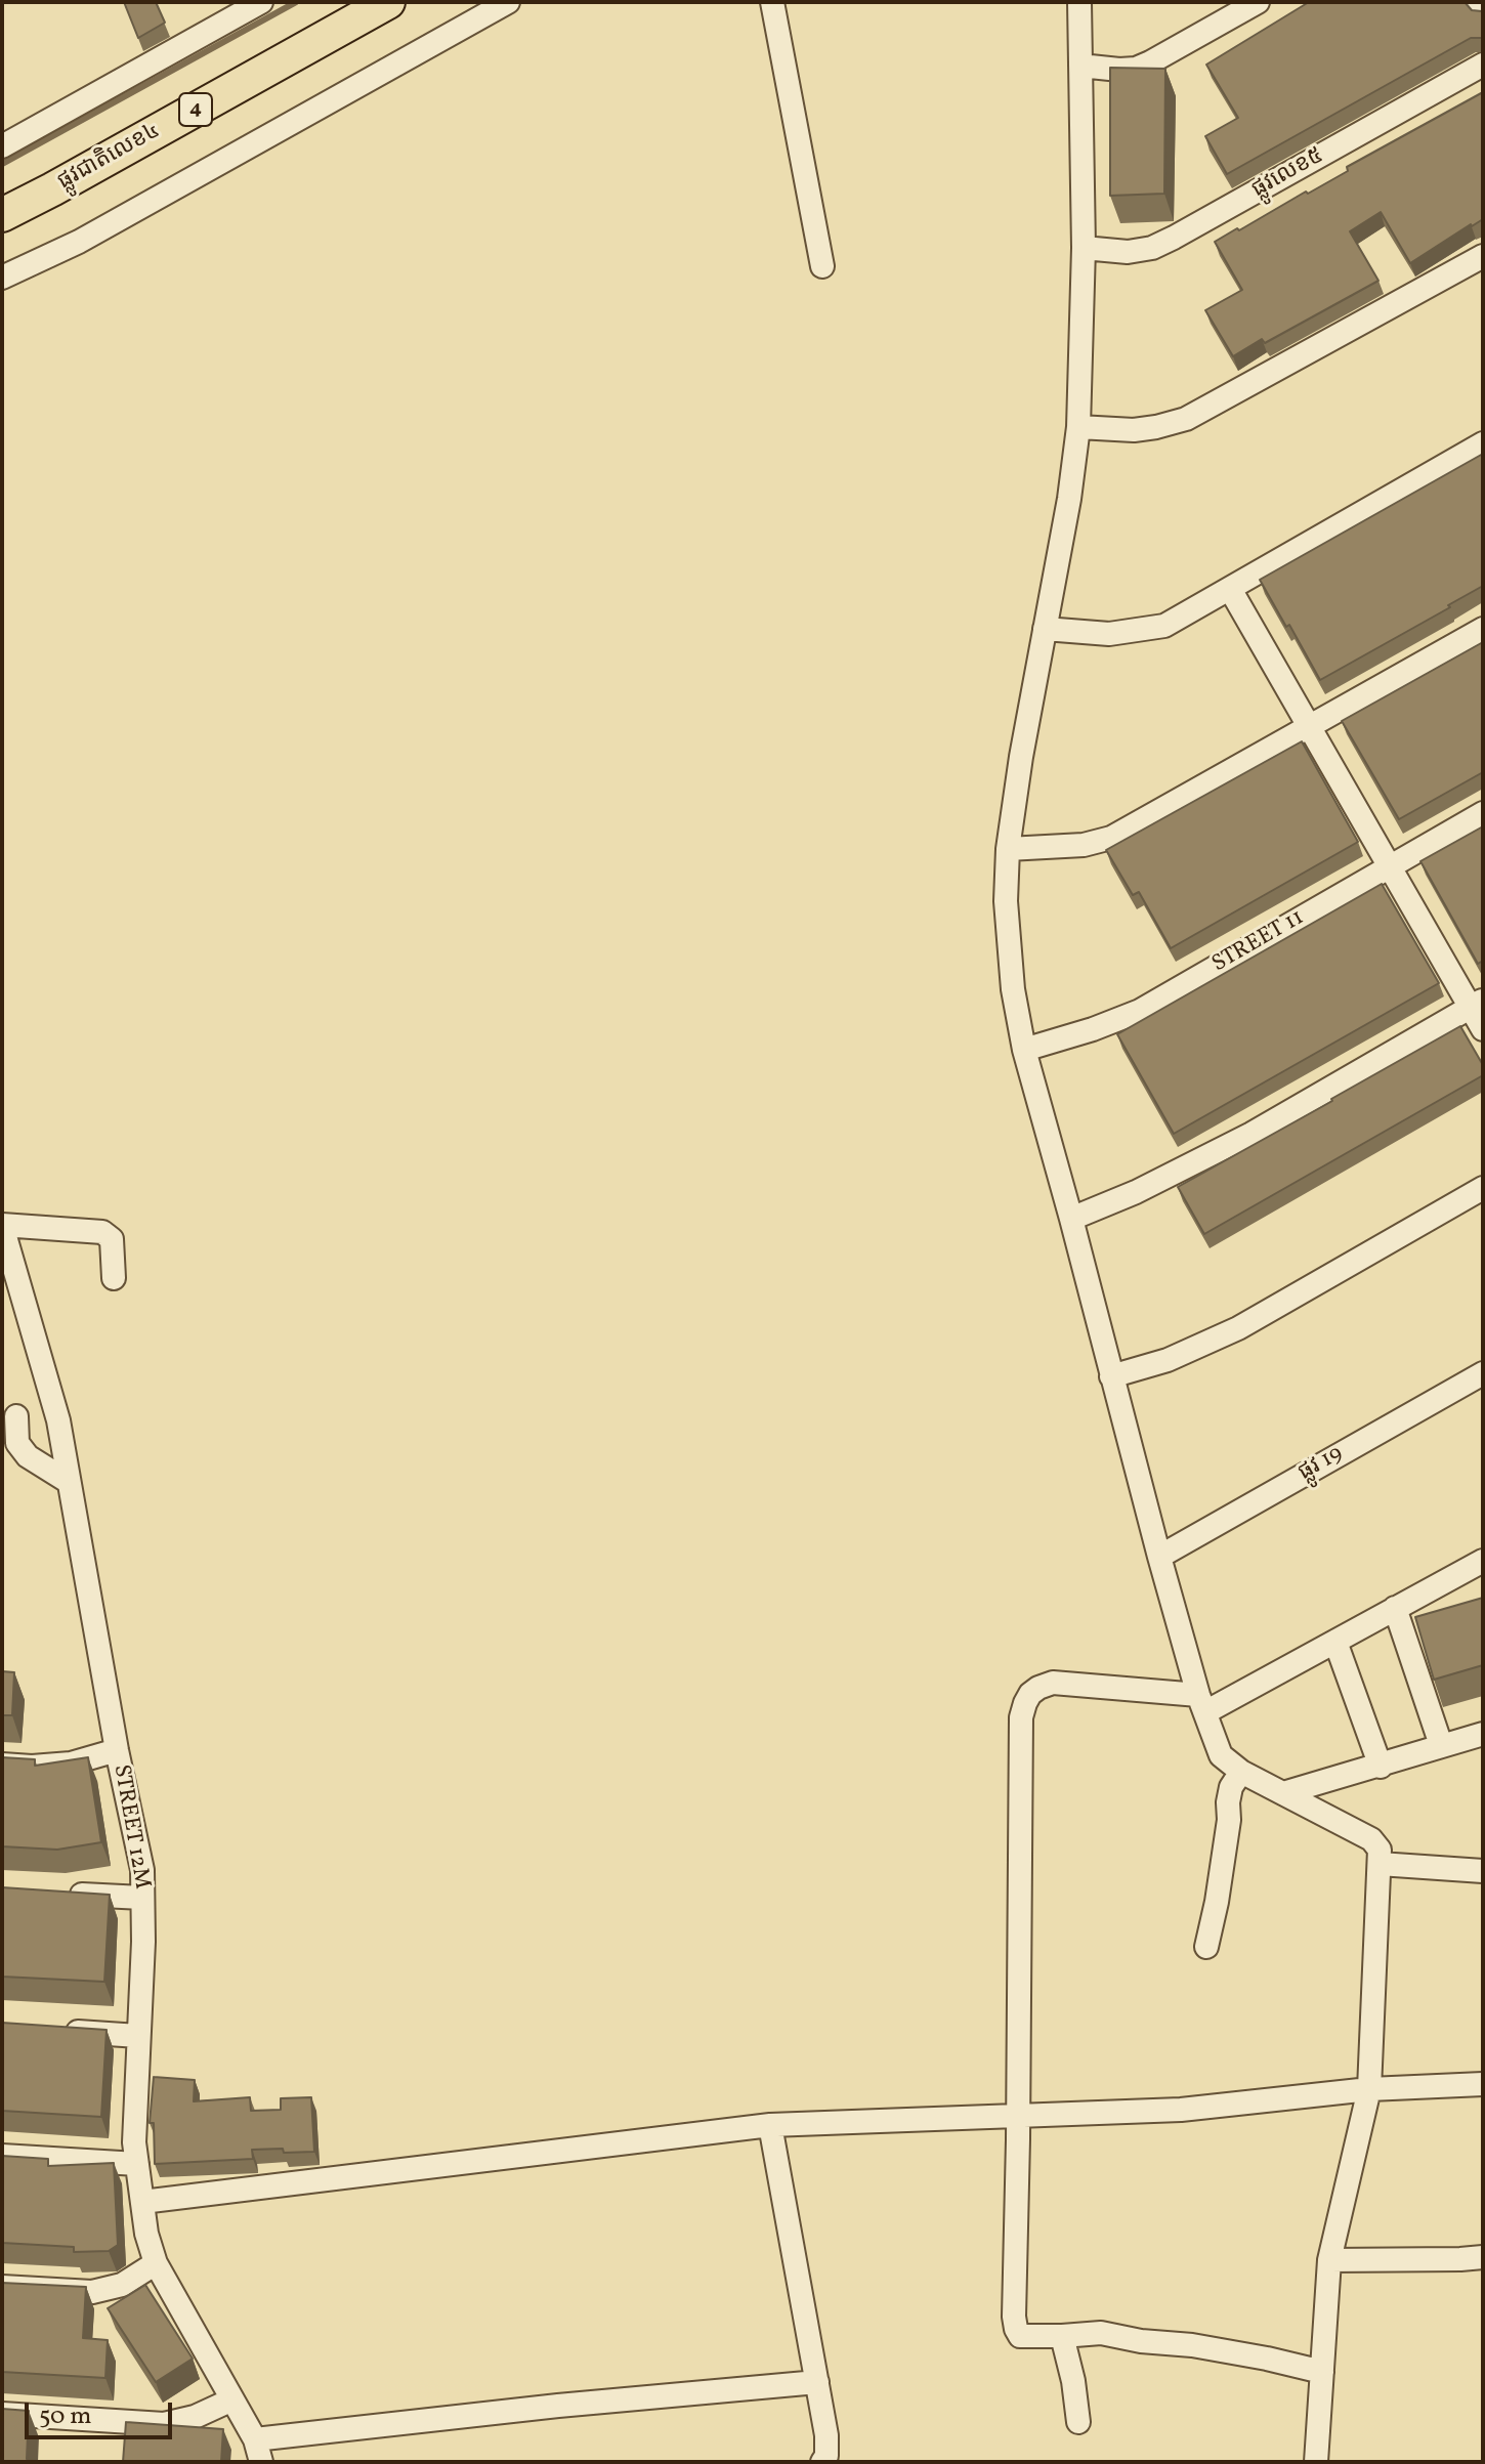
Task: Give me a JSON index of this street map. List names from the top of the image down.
{
  "streets": {
    "highway": ["4", "ផ្លូវជាតិលេខ៤"],
    "street": [
      "ផ្លូវលេខ៥",
      "STREET 11",
      "ផ្លូវ 19",
      "STREET 12M"
    ]
  },
  "scale_bar": "50 m"
}
